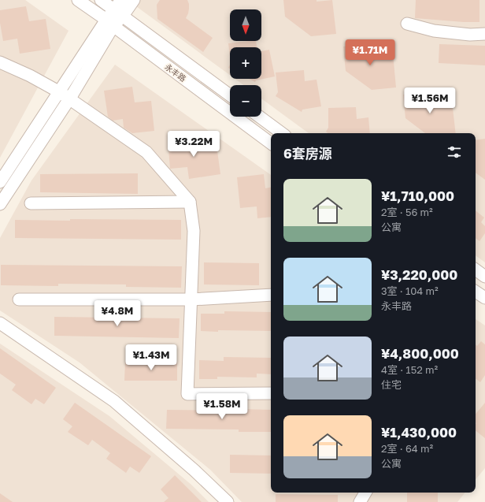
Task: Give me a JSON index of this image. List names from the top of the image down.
{
  "streets": {
    "street": ["永丰路"]
  },
  "north": "bottom",
  "page": {
    "map_buttons": ["+", "−"],
    "price": [
      "¥1.71M",
      "¥1.56M",
      "¥3.22M",
      "¥4.8M",
      "¥1.43M",
      "¥1.58M"
    ],
    "heading": "6套房源",
    "list": [
      {
        "name": "¥1,710,000",
        "note": "2室 · 56 m² · 公寓"
      },
      {
        "name": "¥3,220,000",
        "note": "3室 · 104 m² · 永丰路"
      },
      {
        "name": "¥4,800,000",
        "note": "4室 · 152 m² · 住宅"
      },
      {
        "name": "¥1,430,000",
        "note": "2室 · 64 m² · 公寓"
      }
    ]
  }
}
